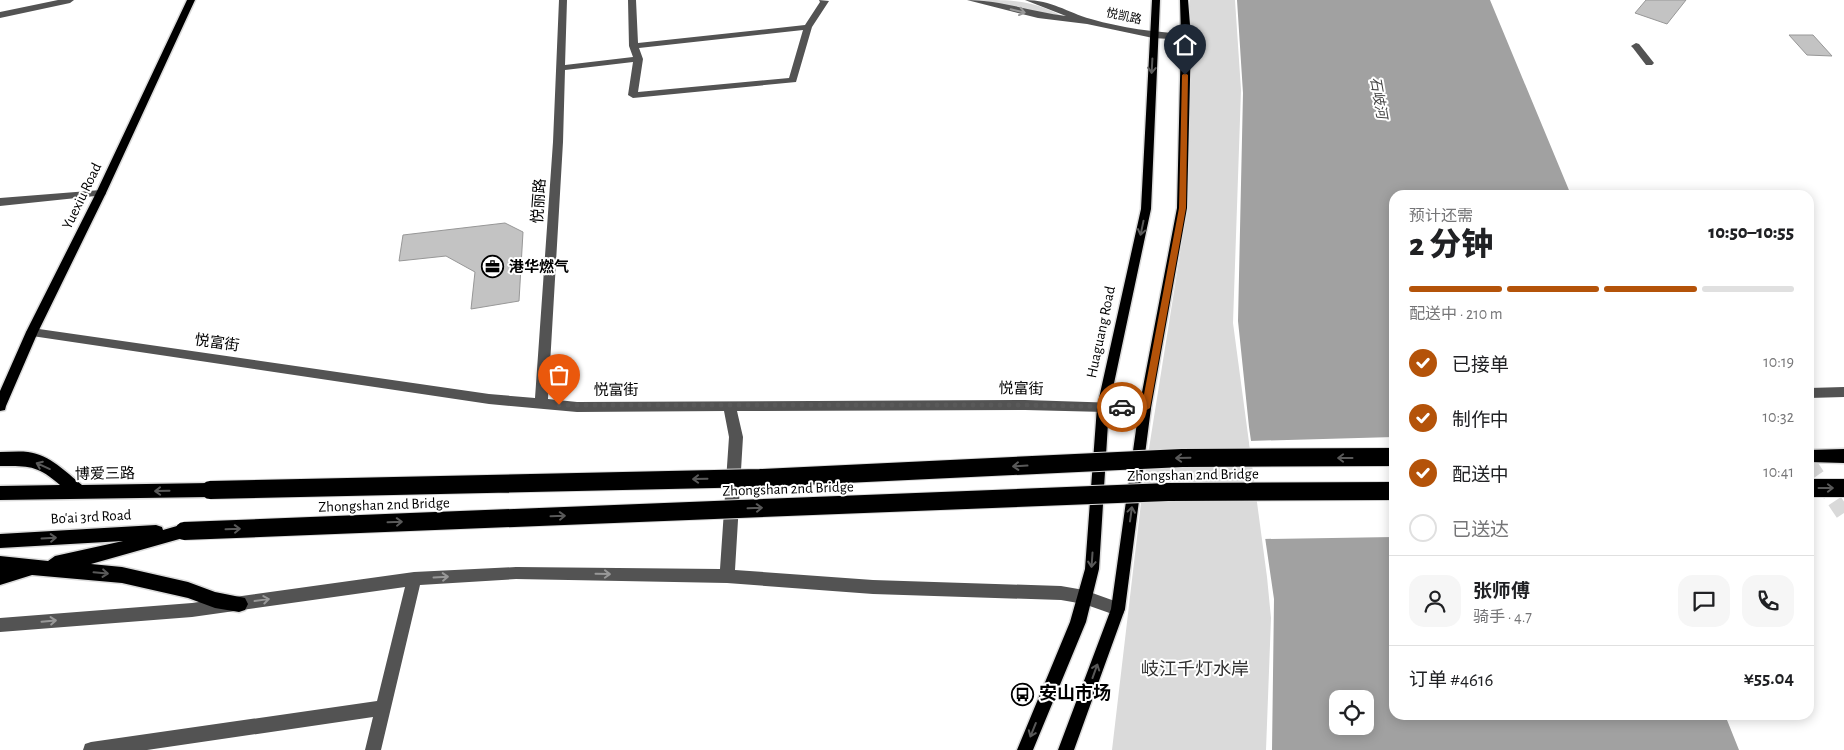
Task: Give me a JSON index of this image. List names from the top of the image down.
{
  "streets": {
    "highway": ["博爱三路", "Zhongshan 2nd Bridge", "Bo'ai 3rd Road"],
    "main road": ["Yuexiu Road", "Huaguang Road"],
    "street": ["悦凯路", "悦丽路", "悦富街"]
  },
  "crossings": [
    ["悦凯路", "Huaguang Road"],
    ["Yuexiu Road", "悦富街"],
    ["悦丽路", "悦富街"],
    ["Huaguang Road", "悦富街"],
    ["博爱三路", "Zhongshan 2nd Bridge"],
    ["Zhongshan 2nd Bridge", "Bo'ai 3rd Road"]
  ],
  "water": ["石岐河"],
  "parks": ["岐江千灯水岸"],
  "places": {
    "office": ["港华燃气"],
    "bus stop": ["安山市场"]
  },
  "page": {
    "heading": ["2 分钟", "预计还需", "10:50–10:55"],
    "panel": [
      "张师傅",
      "骑手 · 4.7",
      "订单 #4616",
      "¥55.04"
    ],
    "bar": "配送中 · 210 m",
    "list": [
      ["已接单", "10:19"],
      ["制作中", "10:32"],
      ["配送中", "10:41"],
      "已送达"
    ]
  }
}
